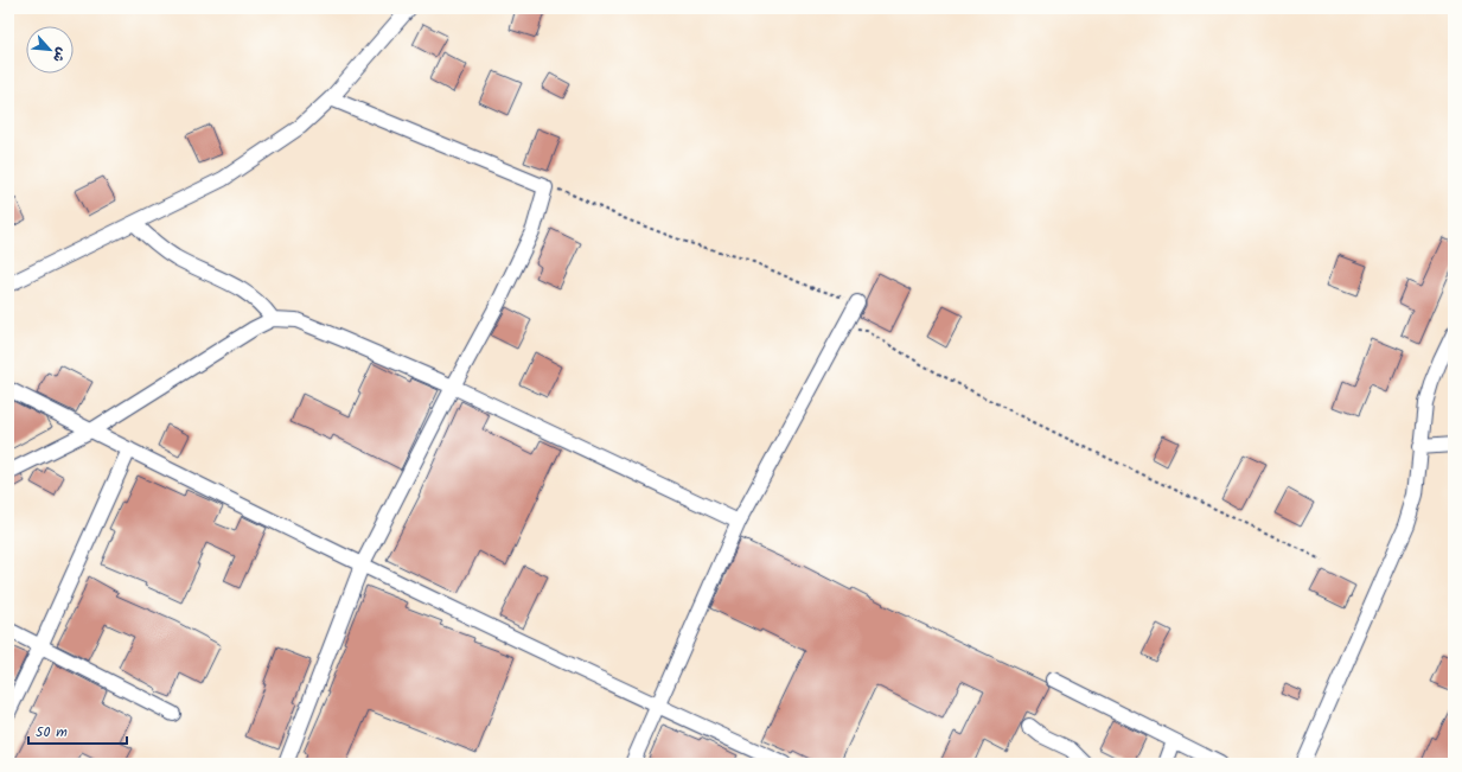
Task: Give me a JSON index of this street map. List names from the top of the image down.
{
  "scale_bar": "50 m",
  "north": "bottom right"
}
